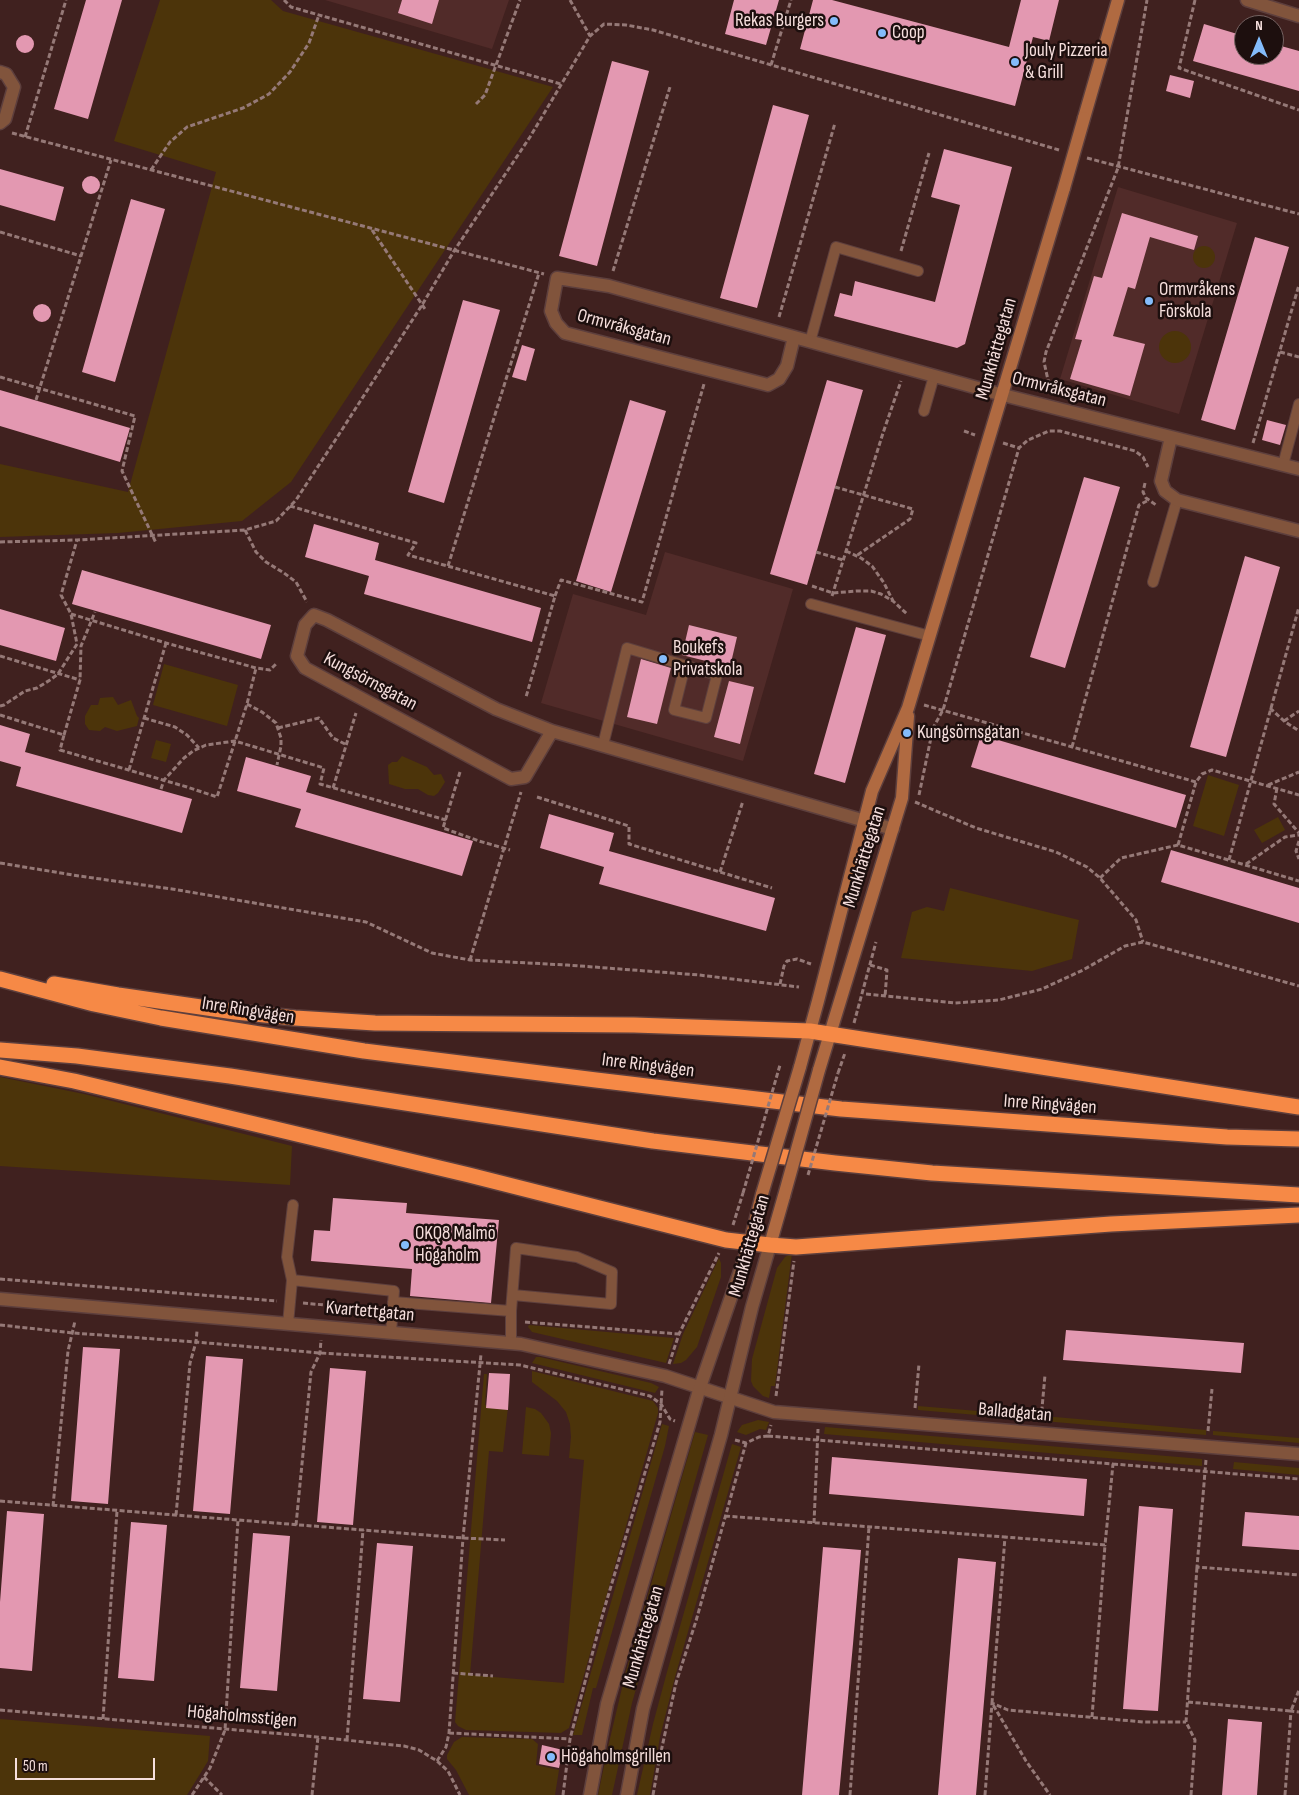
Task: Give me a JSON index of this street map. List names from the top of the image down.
{
  "streets": {
    "highway": ["Inre Ringvägen"],
    "main road": ["Munkhättegatan"],
    "street": [
      "Ormvråksgatan",
      "Kungsörnsgatan",
      "Kvartettgatan",
      "Balladgatan"
    ],
    "path": ["Högaholmsstigen"]
  },
  "crossings": [
    ["Ormvråksgatan", "Munkhättegatan"],
    ["Munkhättegatan", "Kungsörnsgatan"],
    ["Munkhättegatan", "Kvartettgatan"],
    ["Munkhättegatan", "Balladgatan"],
    ["Kvartettgatan", "Balladgatan"]
  ],
  "places": [
    "Rekas Burgers",
    "Coop",
    "Jouly Pizzeria & Grill",
    "Ormvråkens Förskola",
    "Boukefs Privatskola",
    "Kungsörnsgatan",
    "OKQ8 Malmö Högaholm",
    "Högaholmsgrillen"
  ],
  "scale_bar": "50 m",
  "north": "top"
}
